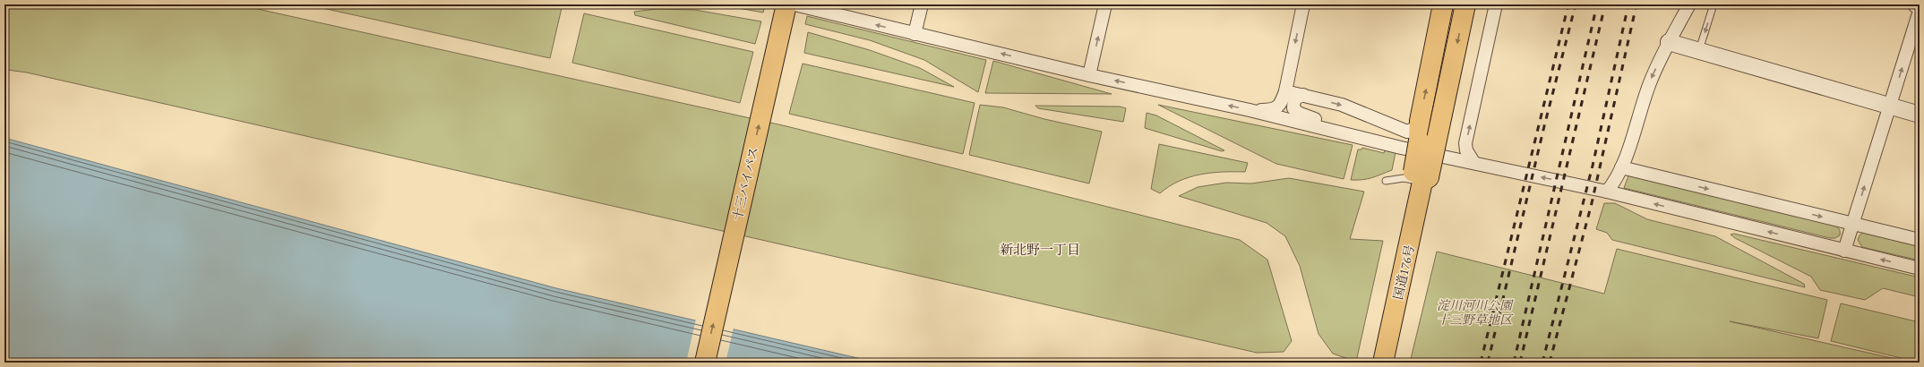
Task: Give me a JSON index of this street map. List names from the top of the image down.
{
  "streets": {
    "highway": ["十三バイパス", "国道176号"]
  },
  "one_way": ["十三バイパス"],
  "districts": ["新北野一丁目"],
  "parks": ["淀川河川公園 十三野草地区"]
}
